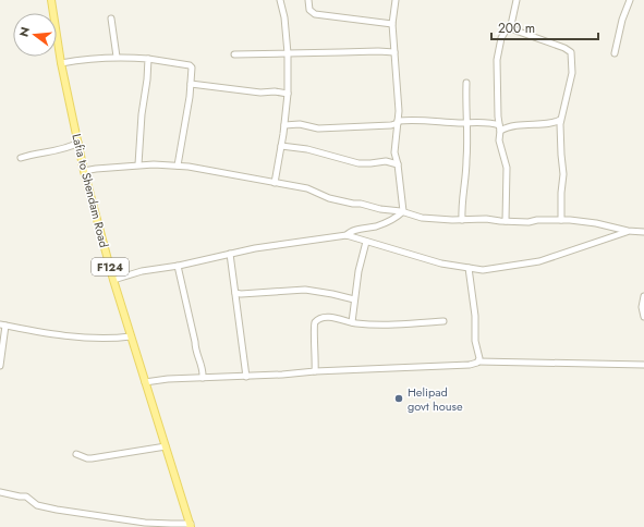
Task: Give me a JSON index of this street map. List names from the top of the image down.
{
  "streets": {
    "main road": ["Lafia to Shendam Road", "F124"]
  },
  "places": ["Helipad govt house"],
  "scale_bar": "200 m",
  "north": "left"
}
